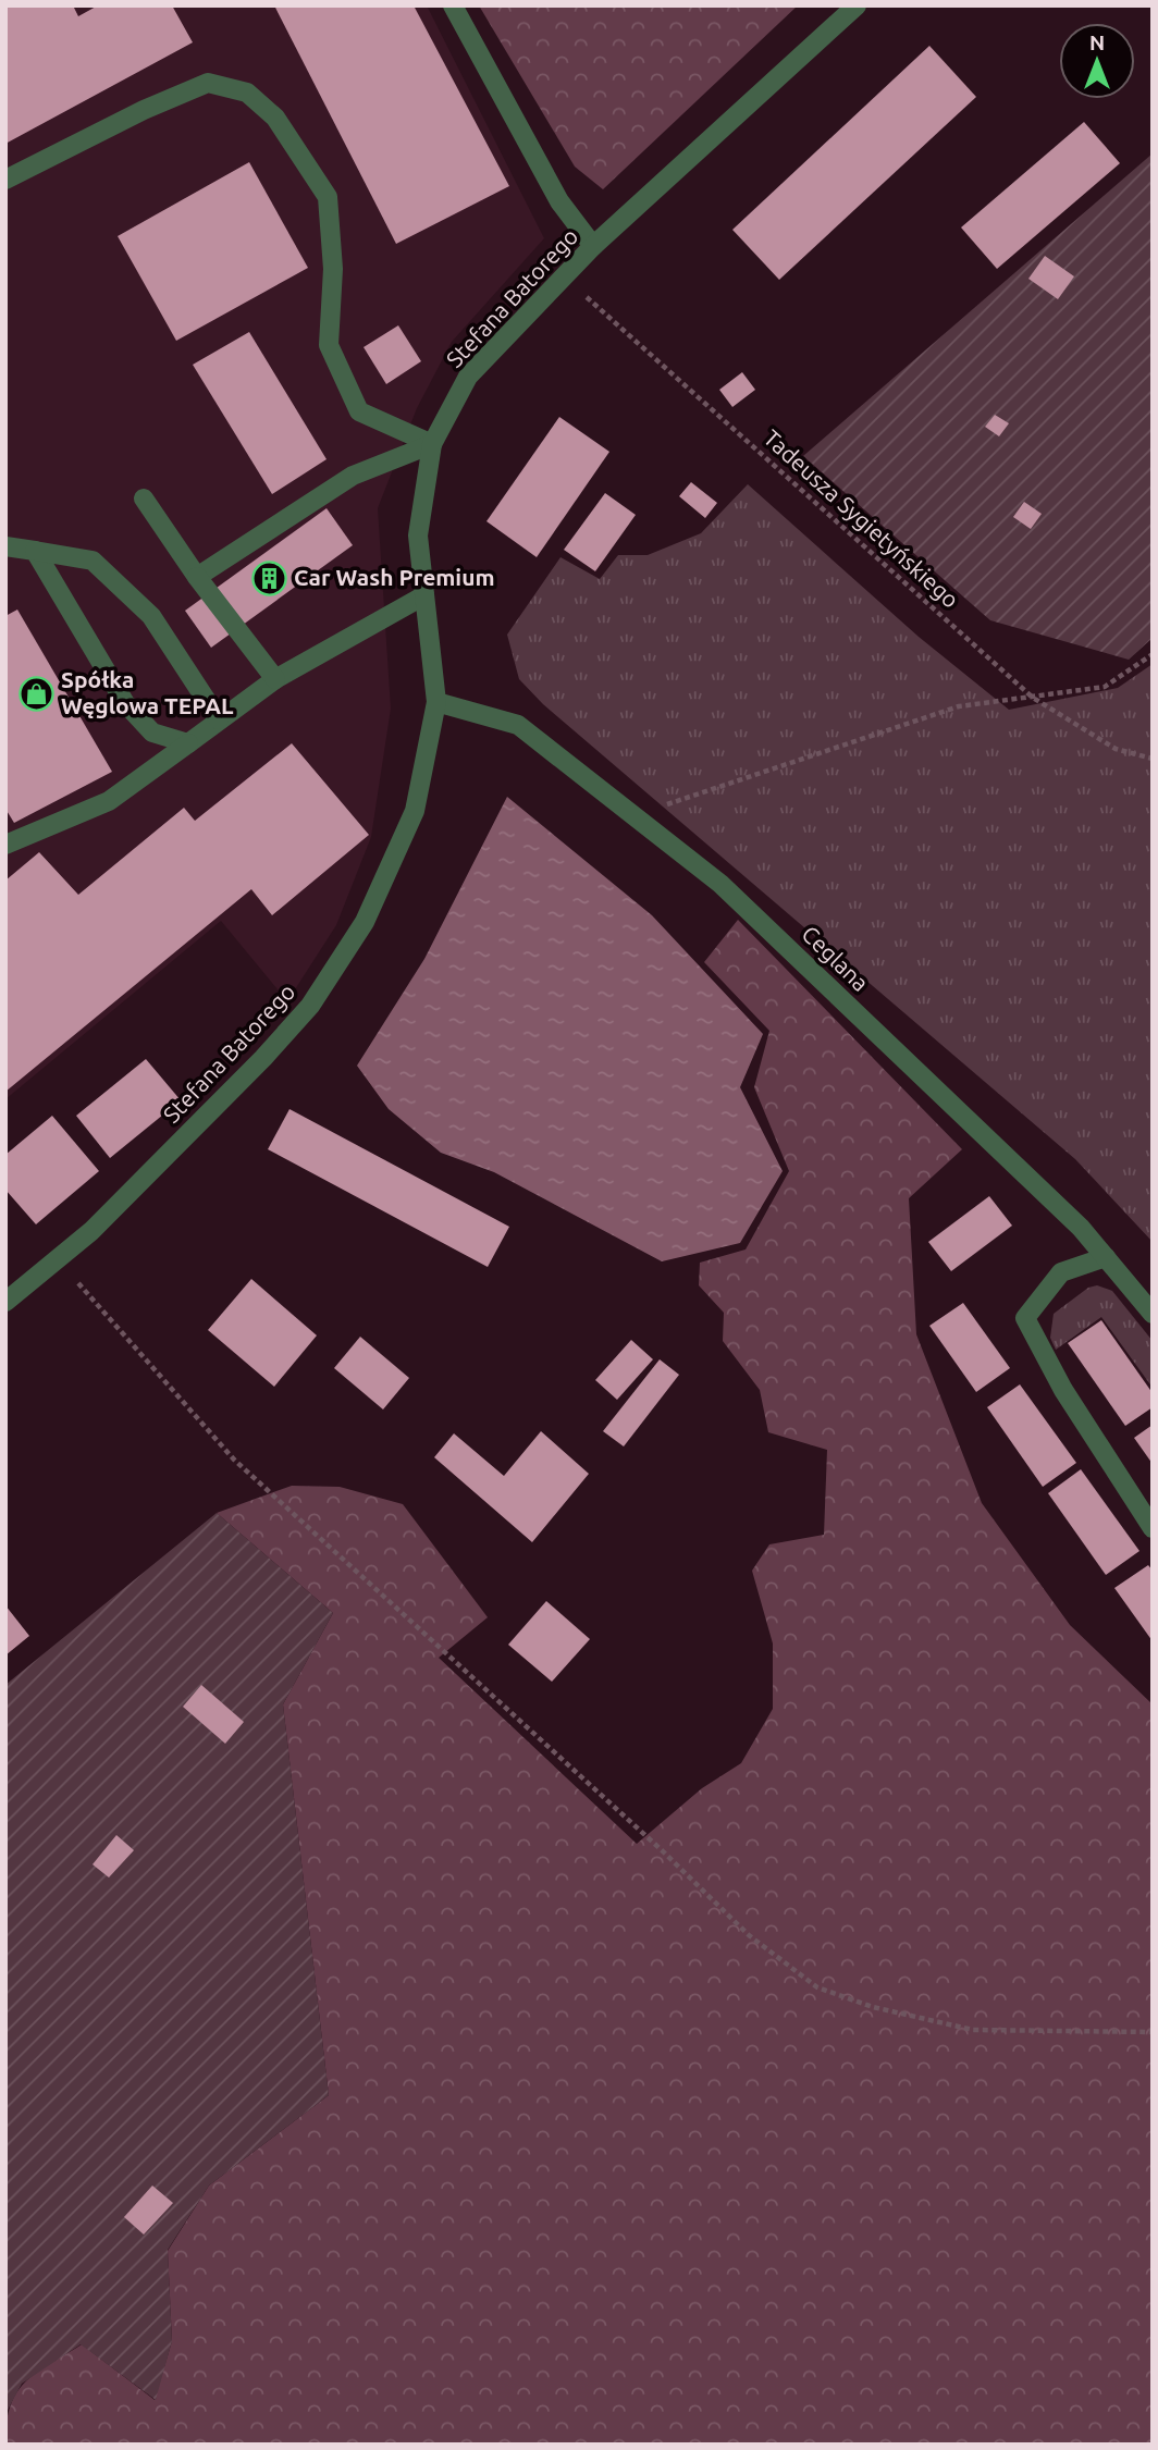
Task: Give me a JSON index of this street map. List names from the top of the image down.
{
  "streets": {
    "street": ["Stefana Batorego", "Ceglana"],
    "path": ["Tadeusza Sygietyńskiego"]
  },
  "crossings": [
    ["Stefana Batorego", "Tadeusza Sygietyńskiego"],
    ["Stefana Batorego", "Ceglana"]
  ],
  "places": {
    "building": ["Car Wash Premium"],
    "shop": ["Spółka Węglowa TEPAL"]
  },
  "north": "top"
}
